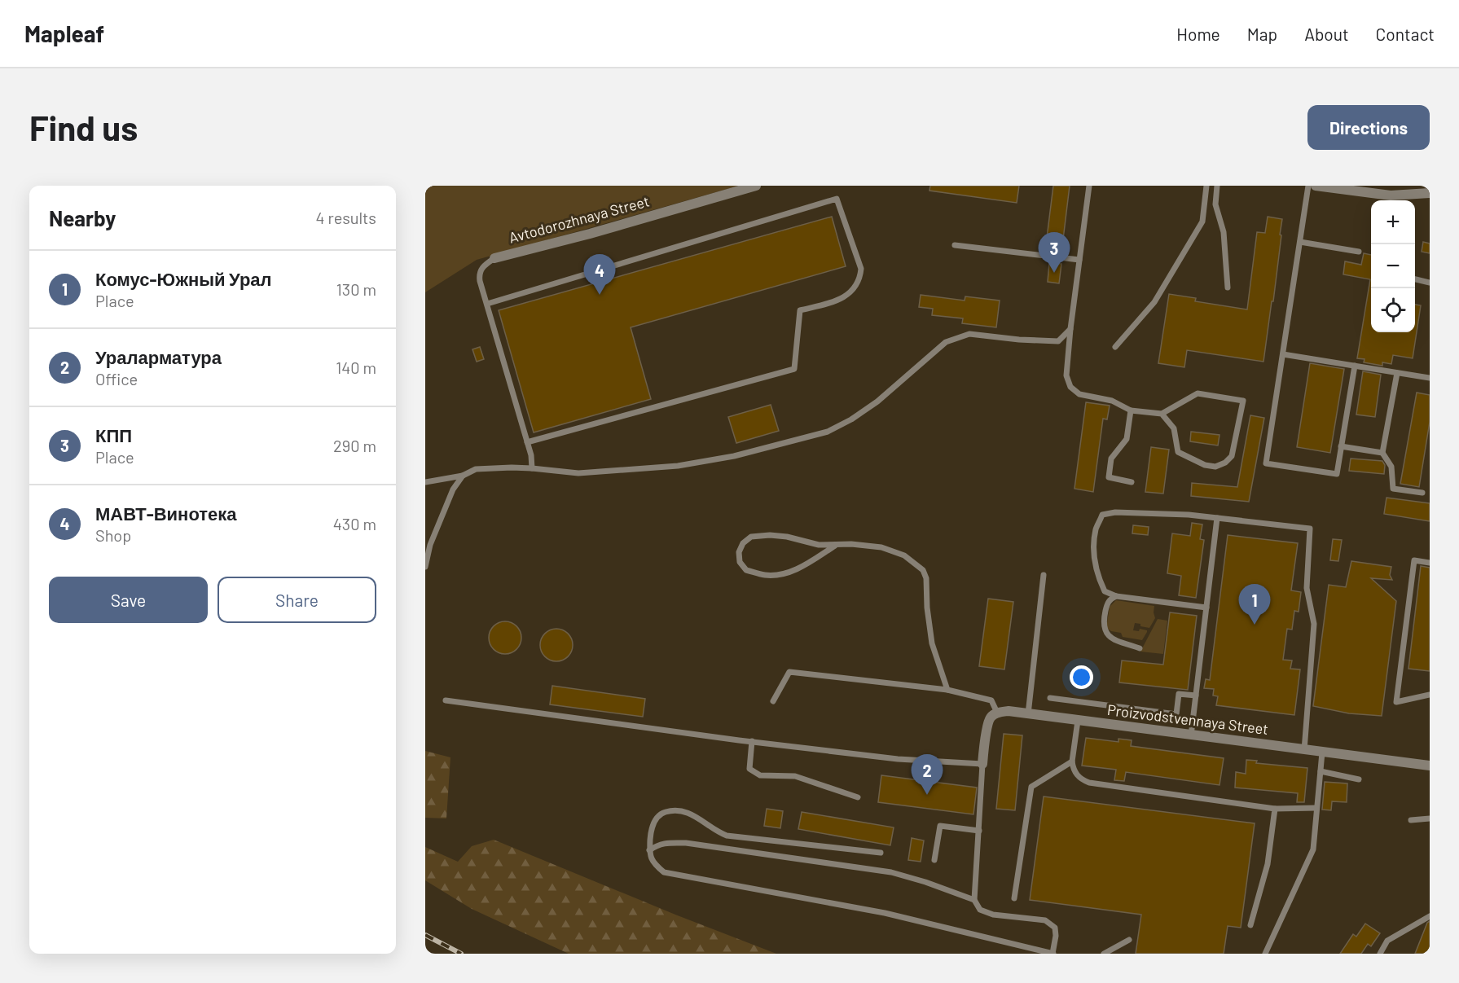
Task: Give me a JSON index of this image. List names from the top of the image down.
{
  "streets": {
    "street": ["Avtodorozhnaya Street", "Proizvodstvennaya Street"]
  },
  "page": {
    "header": "Mapleaf",
    "nav": [
      "Home",
      "Map",
      "About",
      "Contact"
    ],
    "buttons": [
      "Directions",
      ["Save", "Share"]
    ],
    "title": "Find us",
    "heading": ["Nearby", "4 results"],
    "map_buttons": ["+", "−"],
    "pins": [
      "3",
      "4",
      "1",
      "2"
    ],
    "list": [
      {
        "mark": "1",
        "name": "Комус-Южный Урал",
        "note": "Place",
        "value": "130 m"
      },
      {
        "mark": "2",
        "name": "Ураларматура",
        "note": "Office",
        "value": "140 m"
      },
      {
        "mark": "3",
        "name": "КПП",
        "note": "Place",
        "value": "290 m"
      },
      {
        "mark": "4",
        "name": "МАВТ-Винотека",
        "note": "Shop",
        "value": "430 m"
      }
    ]
  }
}
